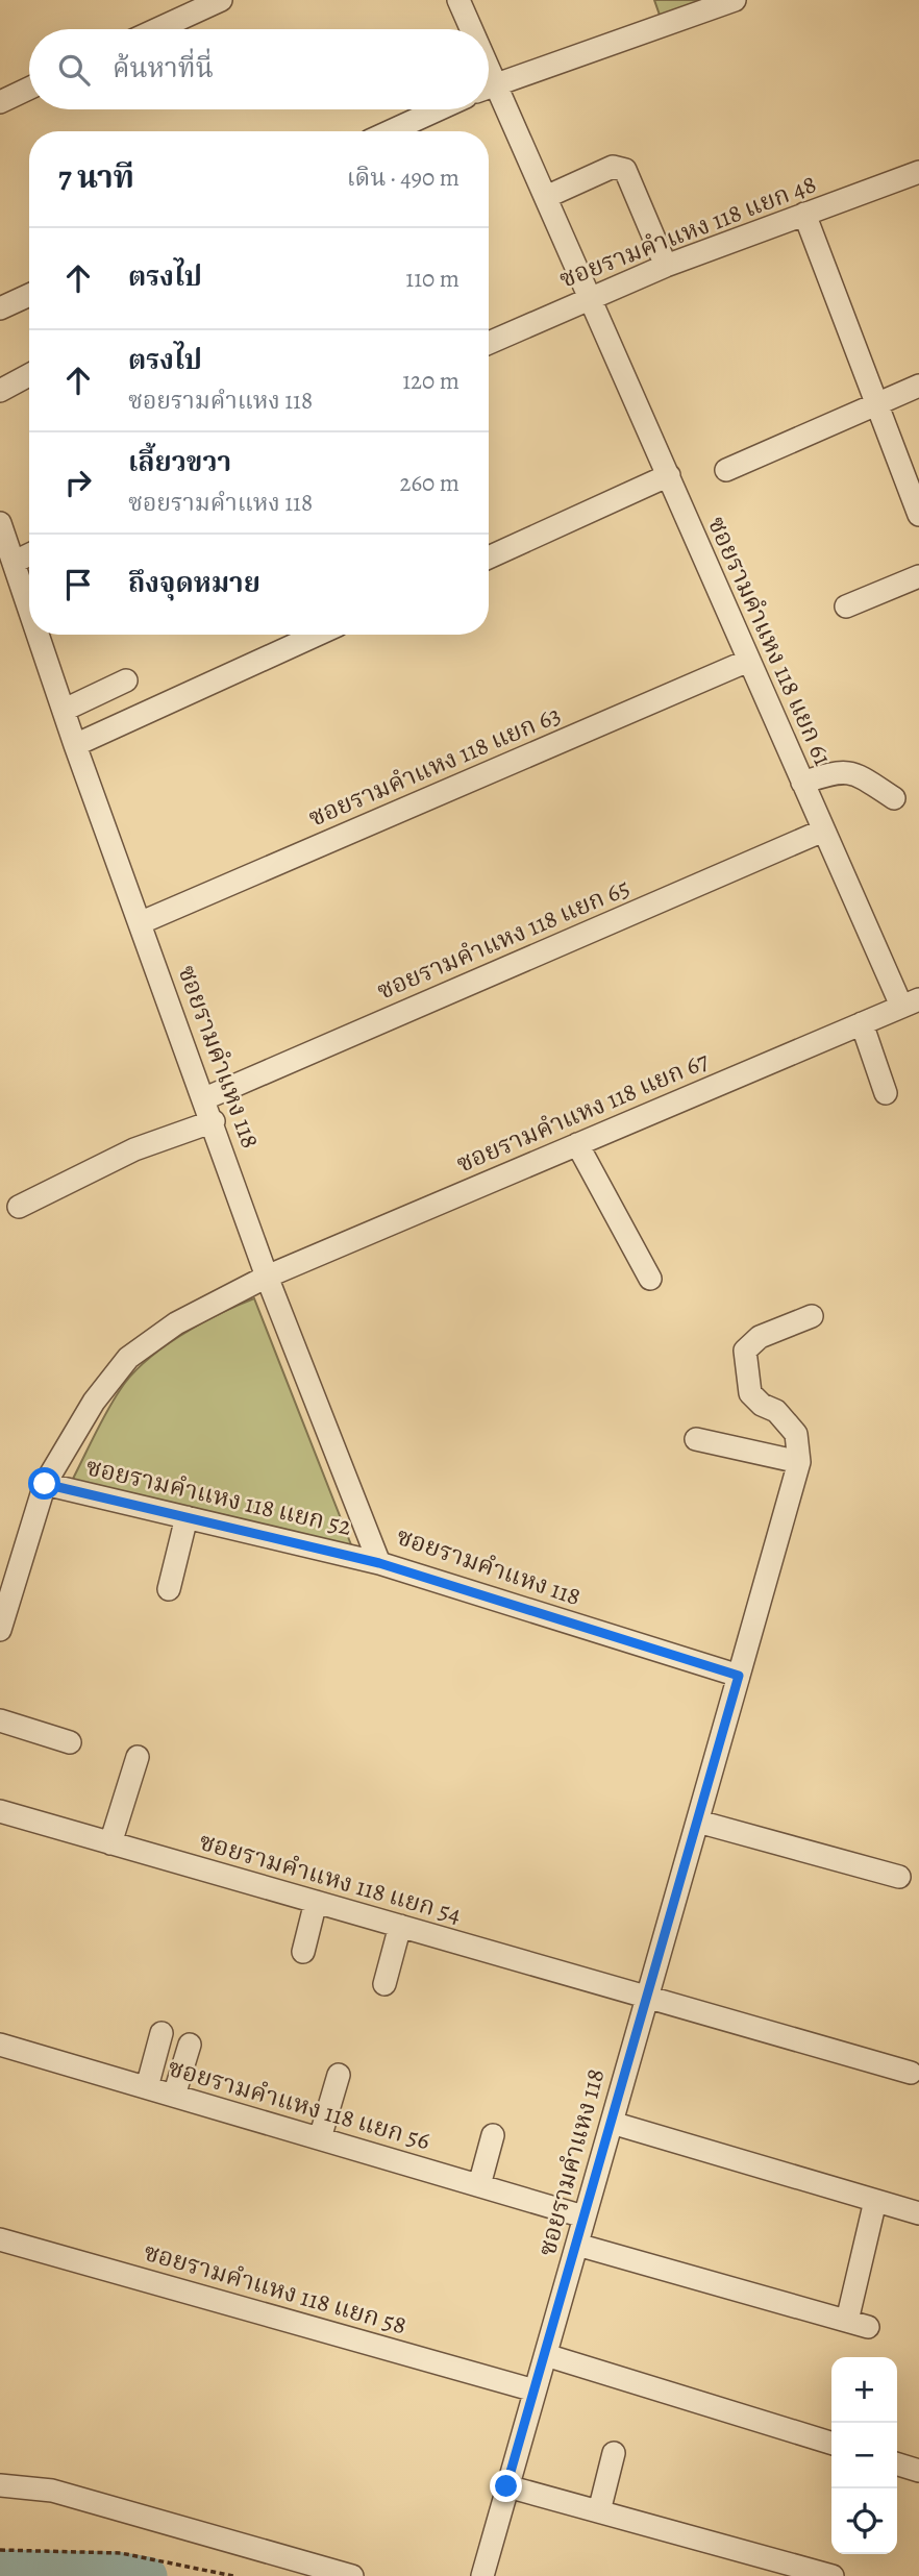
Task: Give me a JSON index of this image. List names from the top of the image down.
{
  "streets": {
    "street": [
      "ซอยรามคำแหง 118 แยก 48",
      "ซอยรามคำแหง 118 แยก 61",
      "ซอยรามคำแหง 118 แยก 63",
      "ซอยรามคำแหง 118 แยก 65",
      "ซอยรามคำแหง 118",
      "ซอยรามคำแหง 118 แยก 67",
      "ซอยรามคำแหง 118 แยก 52",
      "ซอยรามคำแหง 118 แยก 54",
      "ซอยรามคำแหง 118 แยก 56",
      "ซอยรามคำแหง 118 แยก 58"
    ]
  },
  "crossings": [
    ["ซอยรามคำแหง 118 แยก 48", "ซอยรามคำแหง 118 แยก 61"],
    ["ซอยรามคำแหง 118 แยก 61", "ซอยรามคำแหง 118 แยก 63"],
    ["ซอยรามคำแหง 118 แยก 61", "ซอยรามคำแหง 118 แยก 65"],
    ["ซอยรามคำแหง 118 แยก 61", "ซอยรามคำแหง 118 แยก 67"],
    ["ซอยรามคำแหง 118 แยก 63", "ซอยรามคำแหง 118"],
    ["ซอยรามคำแหง 118 แยก 65", "ซอยรามคำแหง 118"],
    ["ซอยรามคำแหง 118", "ซอยรามคำแหง 118 แยก 67"],
    ["ซอยรามคำแหง 118", "ซอยรามคำแหง 118 แยก 52"],
    ["ซอยรามคำแหง 118", "ซอยรามคำแหง 118 แยก 54"],
    ["ซอยรามคำแหง 118", "ซอยรามคำแหง 118 แยก 56"],
    ["ซอยรามคำแหง 118", "ซอยรามคำแหง 118 แยก 58"],
    ["ซอยรามคำแหง 118 แยก 67", "ซอยรามคำแหง 118 แยก 52"]
  ],
  "page": {
    "search": "ค้นหาที่นี่",
    "heading": ["7 นาที", "เดิน · 490 m"],
    "list": [
      ["ตรงไป", "110 m"],
      ["ตรงไป", "ซอยรามคำแหง 118", "120 m"],
      ["เลี้ยวขวา", "ซอยรามคำแหง 118", "260 m"],
      "ถึงจุดหมาย"
    ],
    "map_buttons": ["+", "−"]
  }
}
